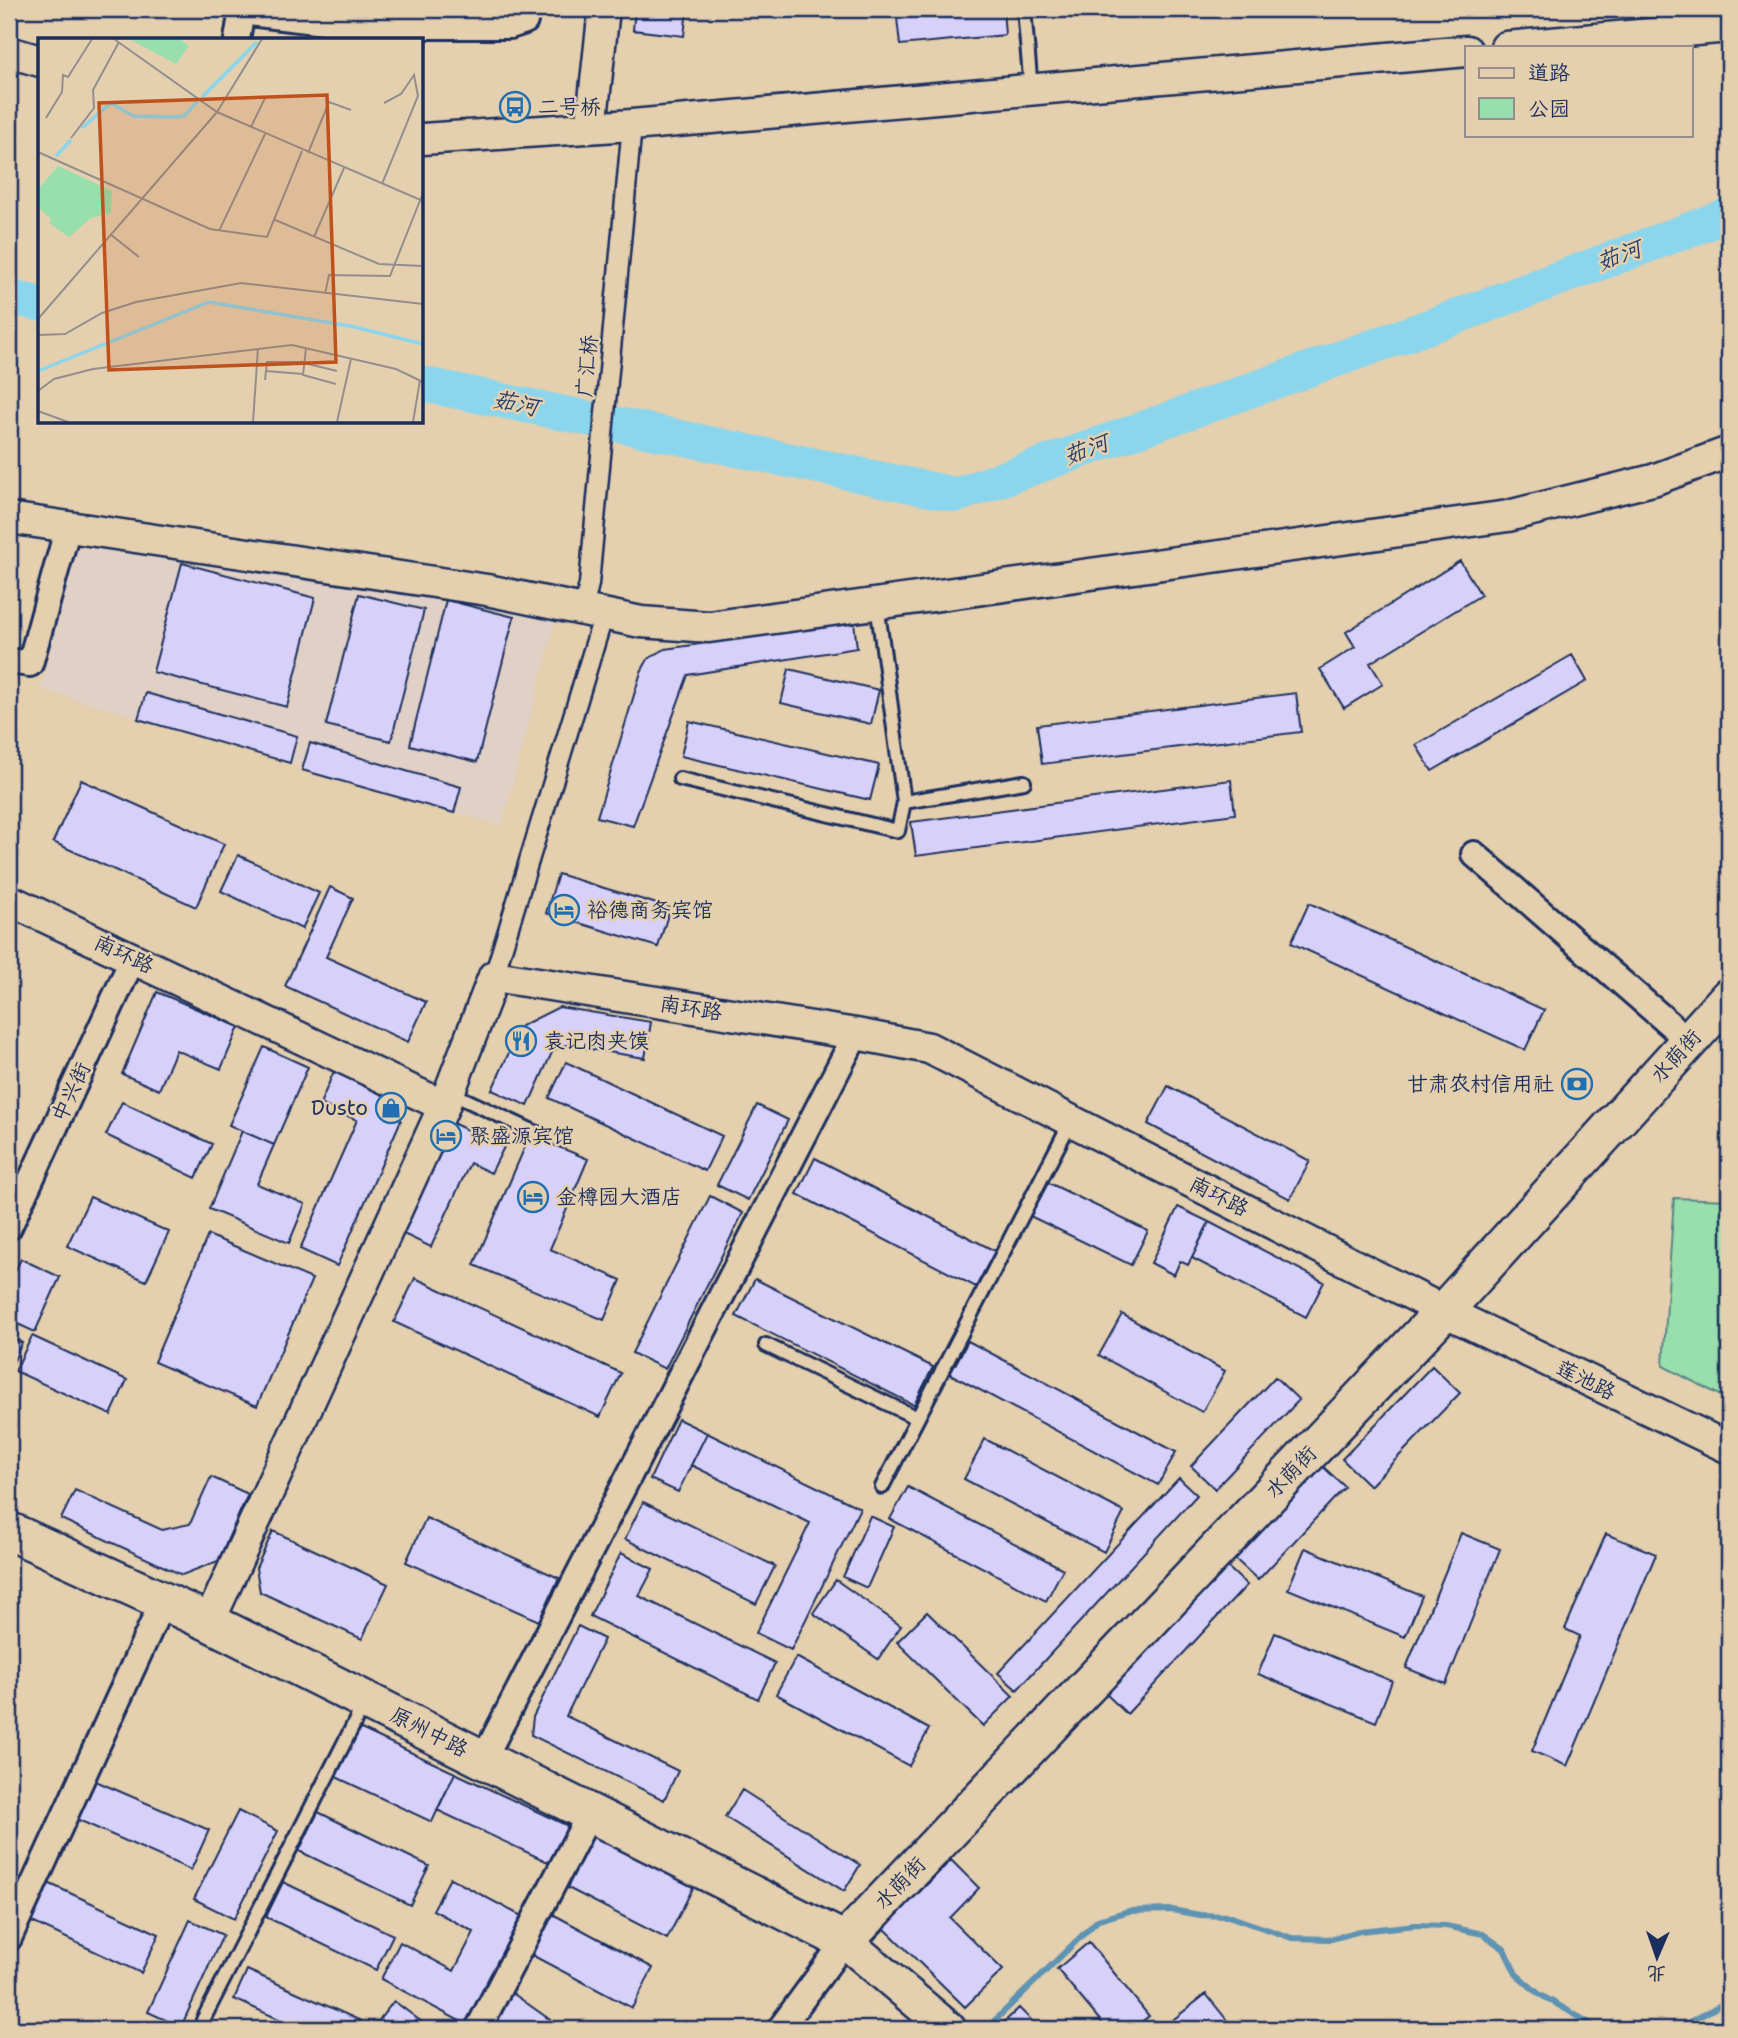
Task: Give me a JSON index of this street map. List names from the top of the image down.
{
  "streets": {
    "main road": ["水荫街", "原州中路"],
    "street": [
      "广汇桥",
      "南环路",
      "中兴街",
      "莲池路"
    ]
  },
  "crossings": [
    ["广汇桥", "南环路"],
    ["南环路", "水荫街"],
    ["南环路", "中兴街"],
    ["南环路", "莲池路"],
    ["水荫街", "莲池路"],
    ["水荫街", "原州中路"]
  ],
  "water": ["茹河"],
  "places": {
    "bus stop": ["二号桥"],
    "hotel": ["裕德商务宾馆", "聚盛源宾馆", "金樽园大酒店"],
    "restaurant": ["袁记肉夹馍"],
    "bank": ["甘肃农村信用社"],
    "shop": ["Dusto"]
  },
  "legend": ["道路", "公园"],
  "north": "bottom"
}
